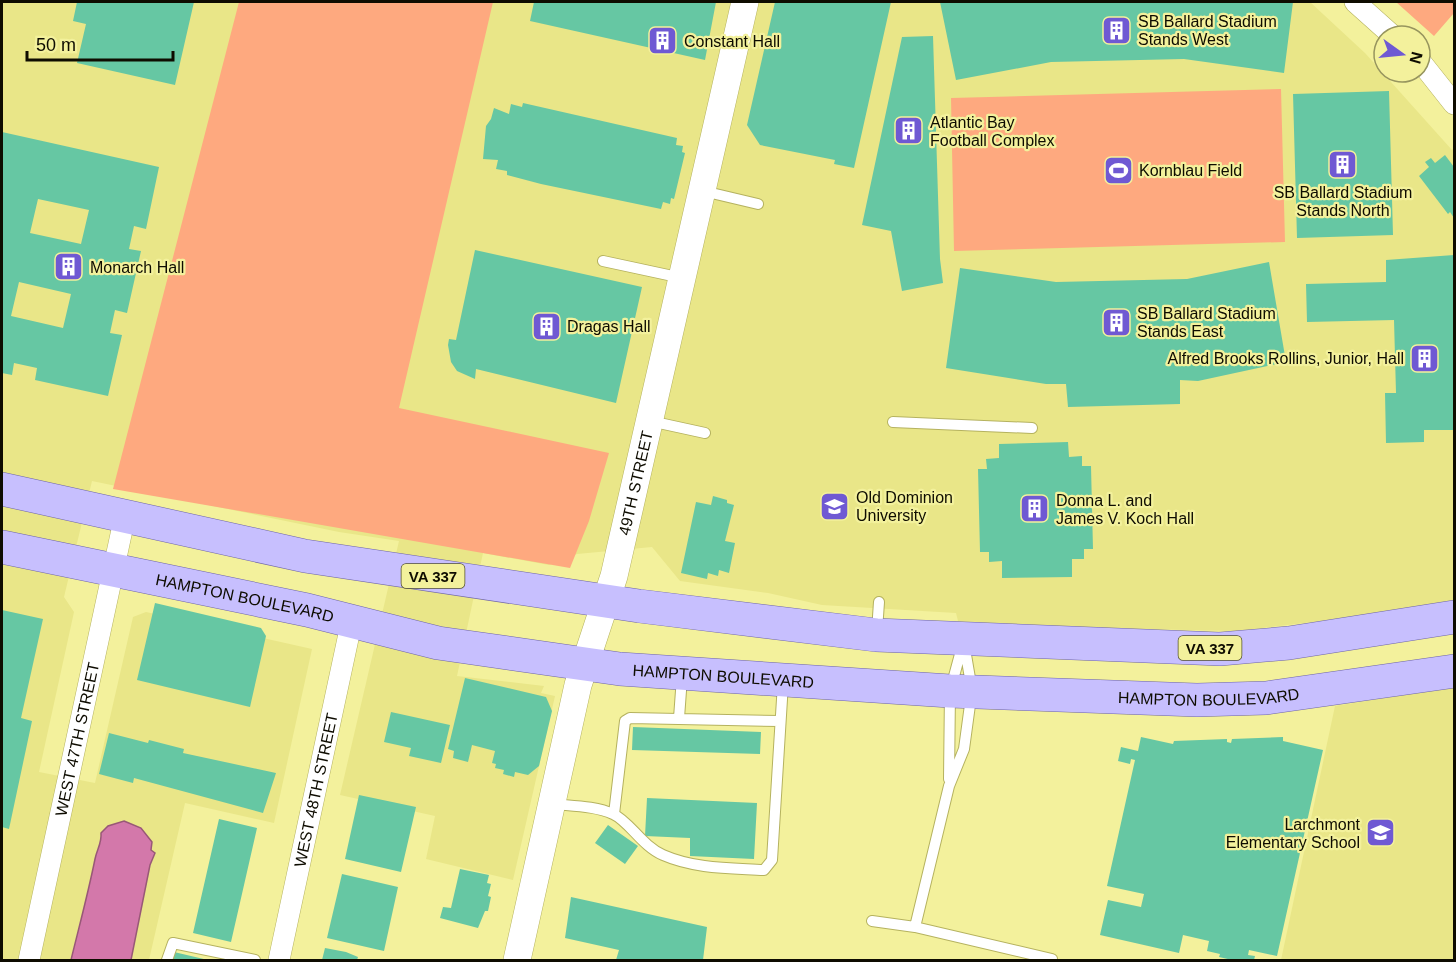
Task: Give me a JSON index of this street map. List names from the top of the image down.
{
  "streets": {
    "main road": ["VA 337", "HAMPTON BOULEVARD"],
    "street": ["49TH STREET", "WEST 47TH STREET", "WEST 48TH STREET"]
  },
  "crossings": [
    ["49TH STREET", "VA 337"],
    ["49TH STREET", "HAMPTON BOULEVARD"],
    ["VA 337", "WEST 47TH STREET"],
    ["HAMPTON BOULEVARD", "WEST 47TH STREET"],
    ["HAMPTON BOULEVARD", "WEST 48TH STREET"]
  ],
  "places": {
    "building": [
      "SB Ballard Stadium Stands West",
      "Constant Hall",
      "Atlantic Bay Football Complex",
      "SB Ballard Stadium Stands North",
      "Monarch Hall",
      "SB Ballard Stadium Stands East",
      "Dragas Hall",
      "Alfred Brooks Rollins, Junior, Hall",
      "Donna L. and James V. Koch Hall"
    ],
    "sports": ["Kornblau Field"],
    "school or university": ["Old Dominion University", "Larchmont Elementary School"]
  },
  "scale_bar": "50 m",
  "north": "right"
}
